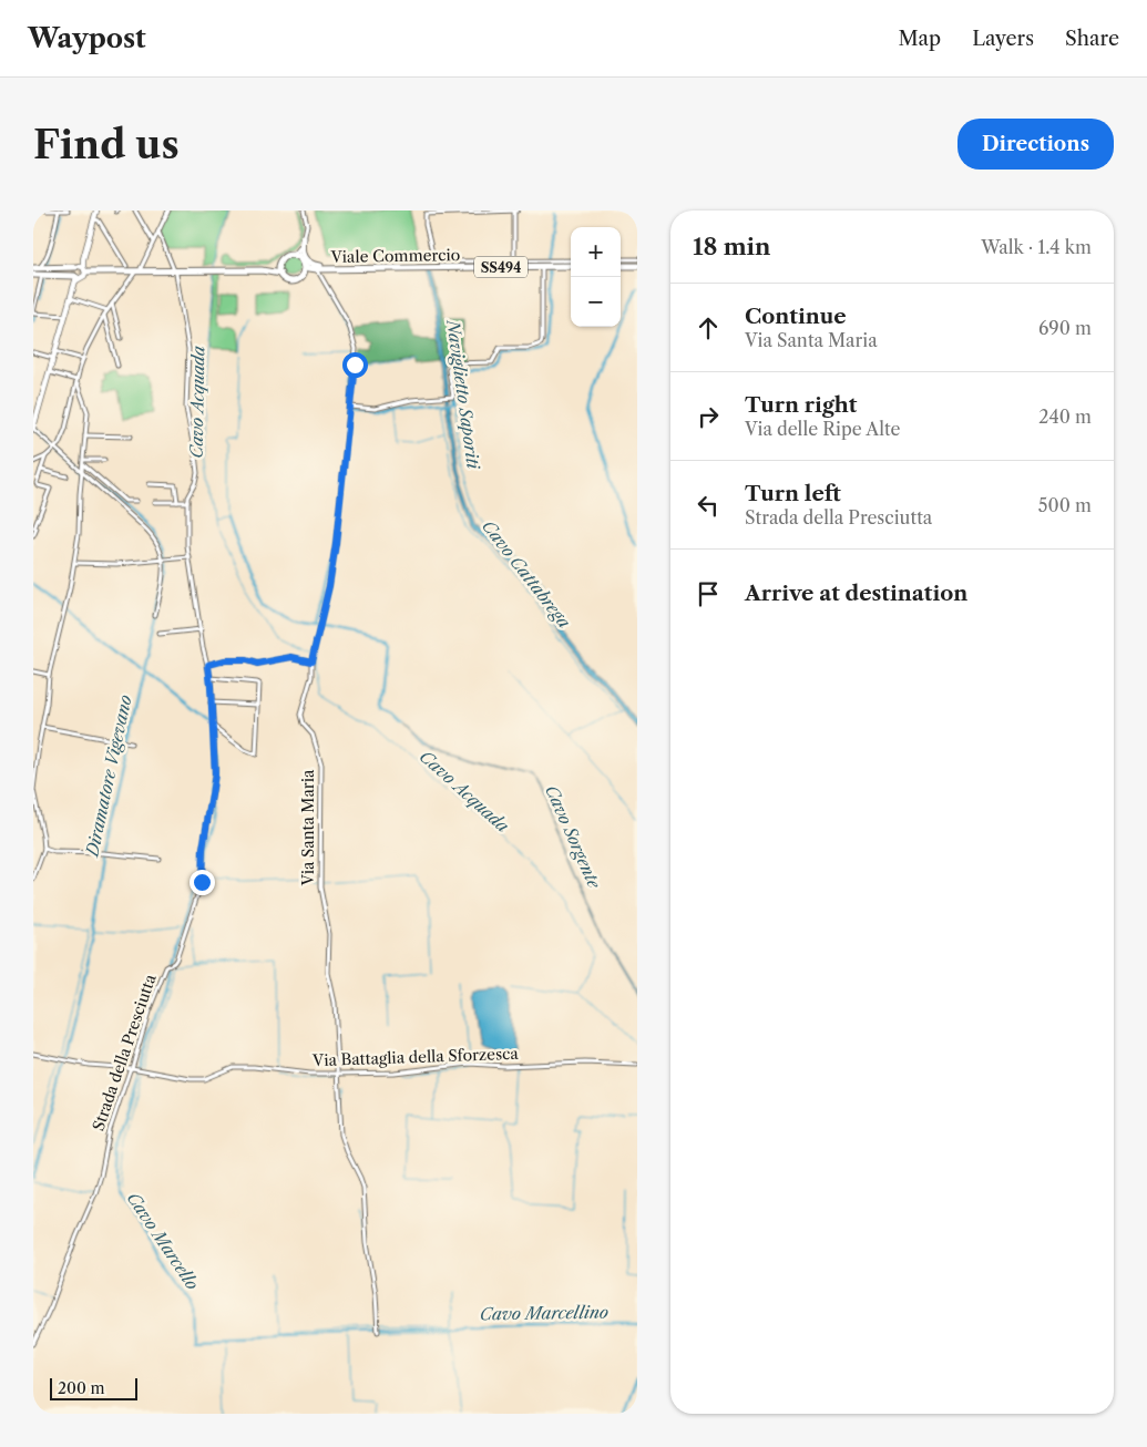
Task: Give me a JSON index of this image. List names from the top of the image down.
{
  "streets": {
    "main road": ["Viale Commercio", "SS494"],
    "street": ["Via Santa Maria", "Strada della Presciutta", "Via Battaglia della Sforzesca"]
  },
  "crossings": [
    ["Viale Commercio", "SS494"],
    ["Viale Commercio", "Via Santa Maria"],
    ["Viale Commercio", "Strada della Presciutta"],
    ["Via Santa Maria", "Via Battaglia della Sforzesca"],
    ["Strada della Presciutta", "Via Battaglia della Sforzesca"]
  ],
  "water": [
    "Naviglietto Saporiti",
    "Cavo Acquada",
    "Cavo Cattabrega",
    "Diramatore Vigevano",
    "Cavo Sorgente",
    "Cavo Marcello",
    "Cavo Marcellino"
  ],
  "scale_bar": "200 m",
  "page": {
    "header": "Waypost",
    "nav": ["Map", "Layers", "Share"],
    "buttons": "Directions",
    "title": "Find us",
    "heading": ["18 min", "Walk · 1.4 km"],
    "map_buttons": ["+", "−"],
    "list": [
      ["Continue", "Via Santa Maria", "690 m"],
      ["Turn right", "Via delle Ripe Alte", "240 m"],
      ["Turn left", "Strada della Presciutta", "500 m"],
      "Arrive at destination"
    ],
    "scale": "200 m"
  }
}
